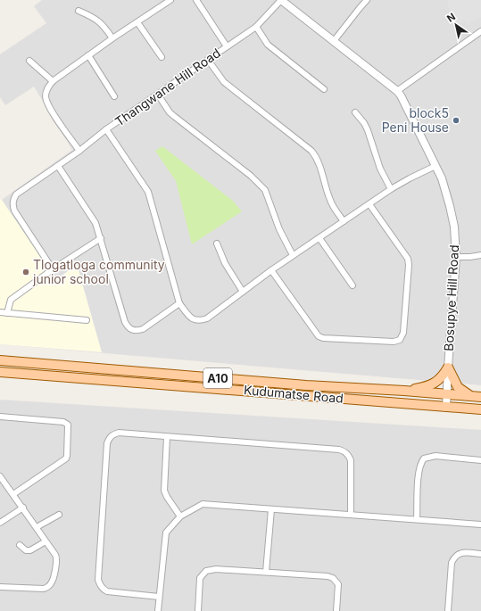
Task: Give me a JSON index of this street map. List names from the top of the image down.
{
  "streets": {
    "main road": ["A10", "Kudumatse Road"],
    "street": ["Thangwane Hill Road", "Bosupye Hill Road"]
  },
  "crossings": [
    ["Thangwane Hill Road", "Bosupye Hill Road"],
    ["Bosupye Hill Road", "Kudumatse Road"]
  ],
  "places": ["block5 Peni House", "Tlogatloga community junior school"],
  "north": "top left"
}
